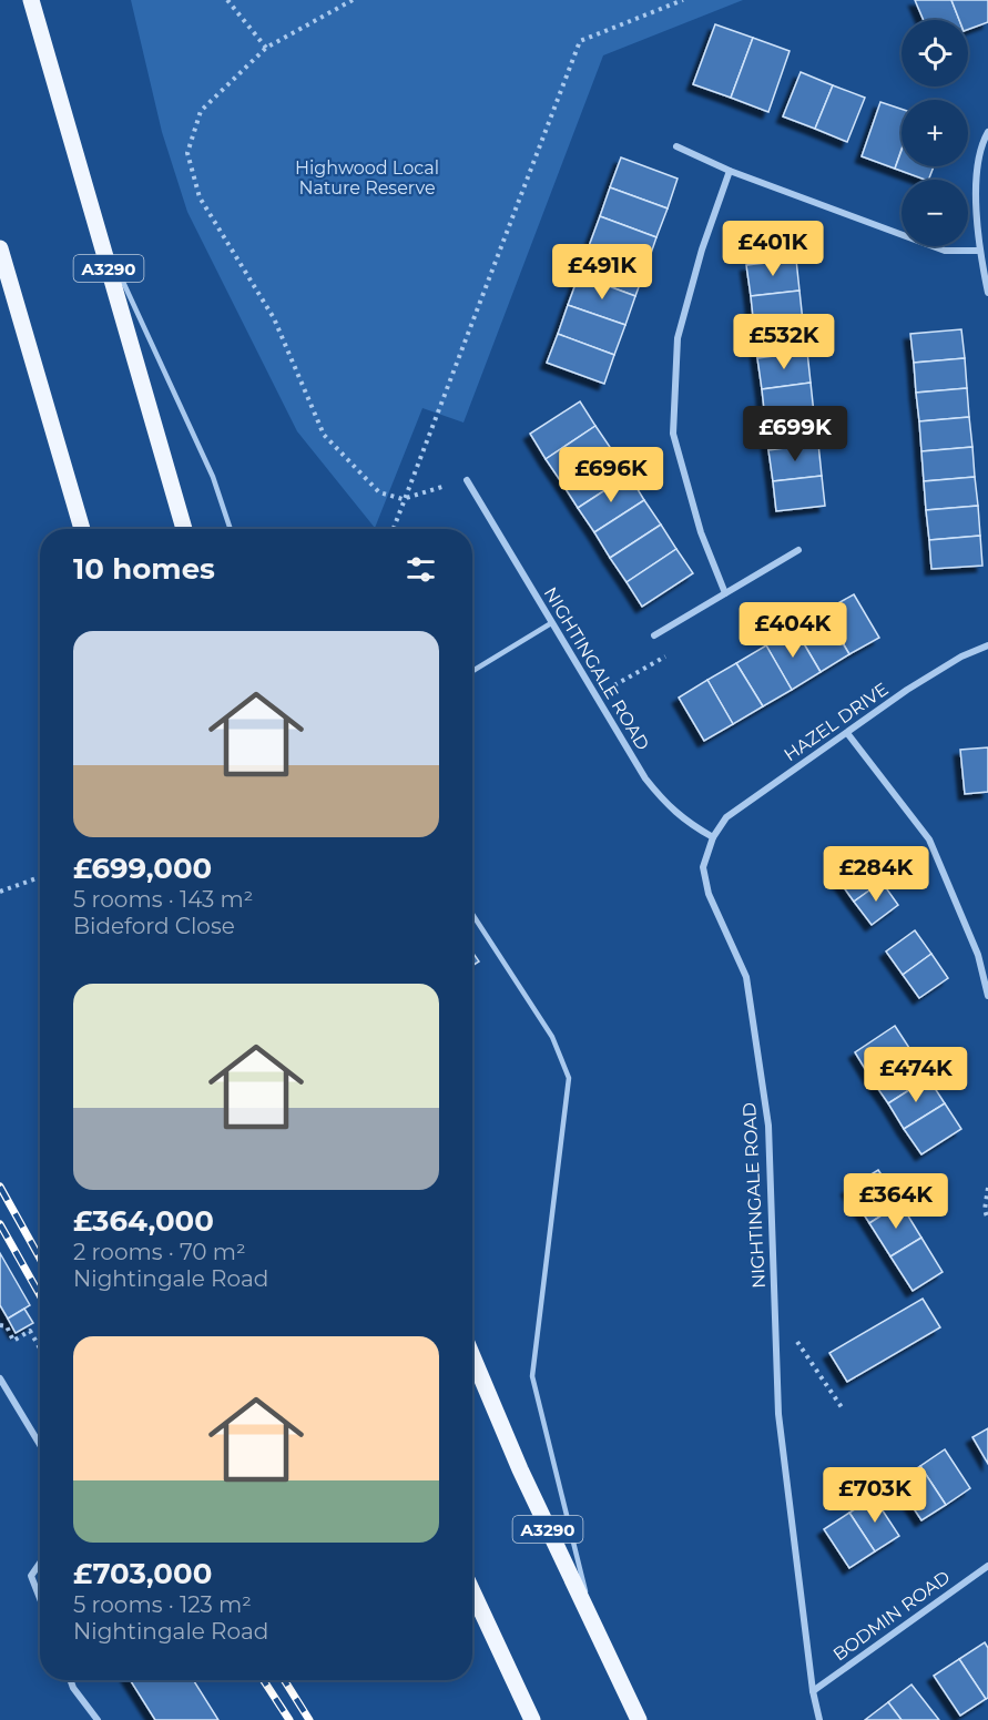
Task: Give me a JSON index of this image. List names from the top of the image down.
{
  "streets": {
    "main road": ["A3290"],
    "street": ["NIGHTINGALE ROAD", "HAZEL DRIVE", "BODMIN ROAD"]
  },
  "crossings": [
    ["NIGHTINGALE ROAD", "HAZEL DRIVE"],
    ["NIGHTINGALE ROAD", "BODMIN ROAD"]
  ],
  "parks": ["Highwood Local Nature Reserve"],
  "page": {
    "map_buttons": ["+", "−"],
    "price": [
      "£401K",
      "£491K",
      "£532K",
      "£699K",
      "£696K",
      "£404K",
      "£284K",
      "£474K",
      "£364K",
      "£703K"
    ],
    "heading": "10 homes",
    "list": [
      {
        "name": "£699,000",
        "note": "5 rooms · 143 m² · Bideford Close"
      },
      {
        "name": "£364,000",
        "note": "2 rooms · 70 m² · Nightingale Road"
      },
      {
        "name": "£703,000",
        "note": "5 rooms · 123 m² · Nightingale Road"
      }
    ]
  }
}
